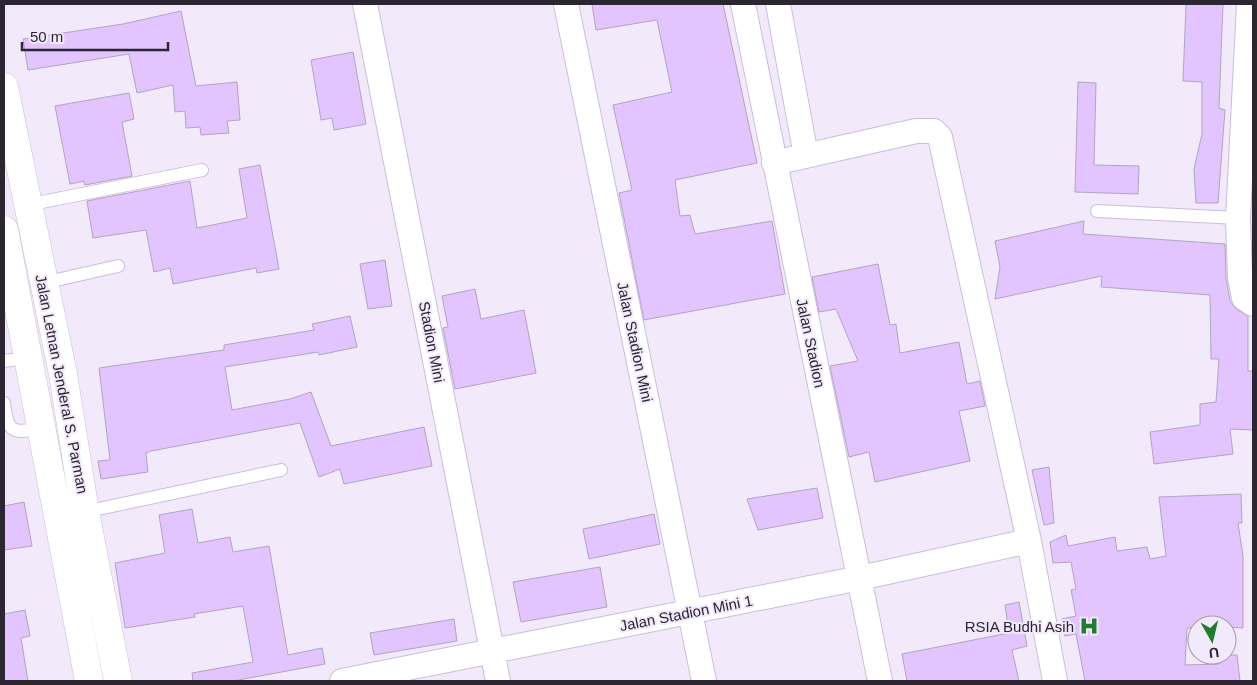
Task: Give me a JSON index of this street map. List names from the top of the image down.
{
  "streets": {
    "street": [
      "Stadion Mini",
      "Jalan Stadion Mini",
      "Jalan Stadion",
      "Jalan Letnan Jenderal S. Parman",
      "Jalan Stadion Mini 1"
    ]
  },
  "crossings": [
    ["Stadion Mini", "Jalan Stadion Mini 1"],
    ["Jalan Stadion Mini", "Jalan Stadion Mini 1"],
    ["Jalan Stadion", "Jalan Stadion Mini 1"]
  ],
  "places": {
    "hospital": ["RSIA Budhi Asih"]
  },
  "scale_bar": "50 m",
  "north": "bottom"
}
